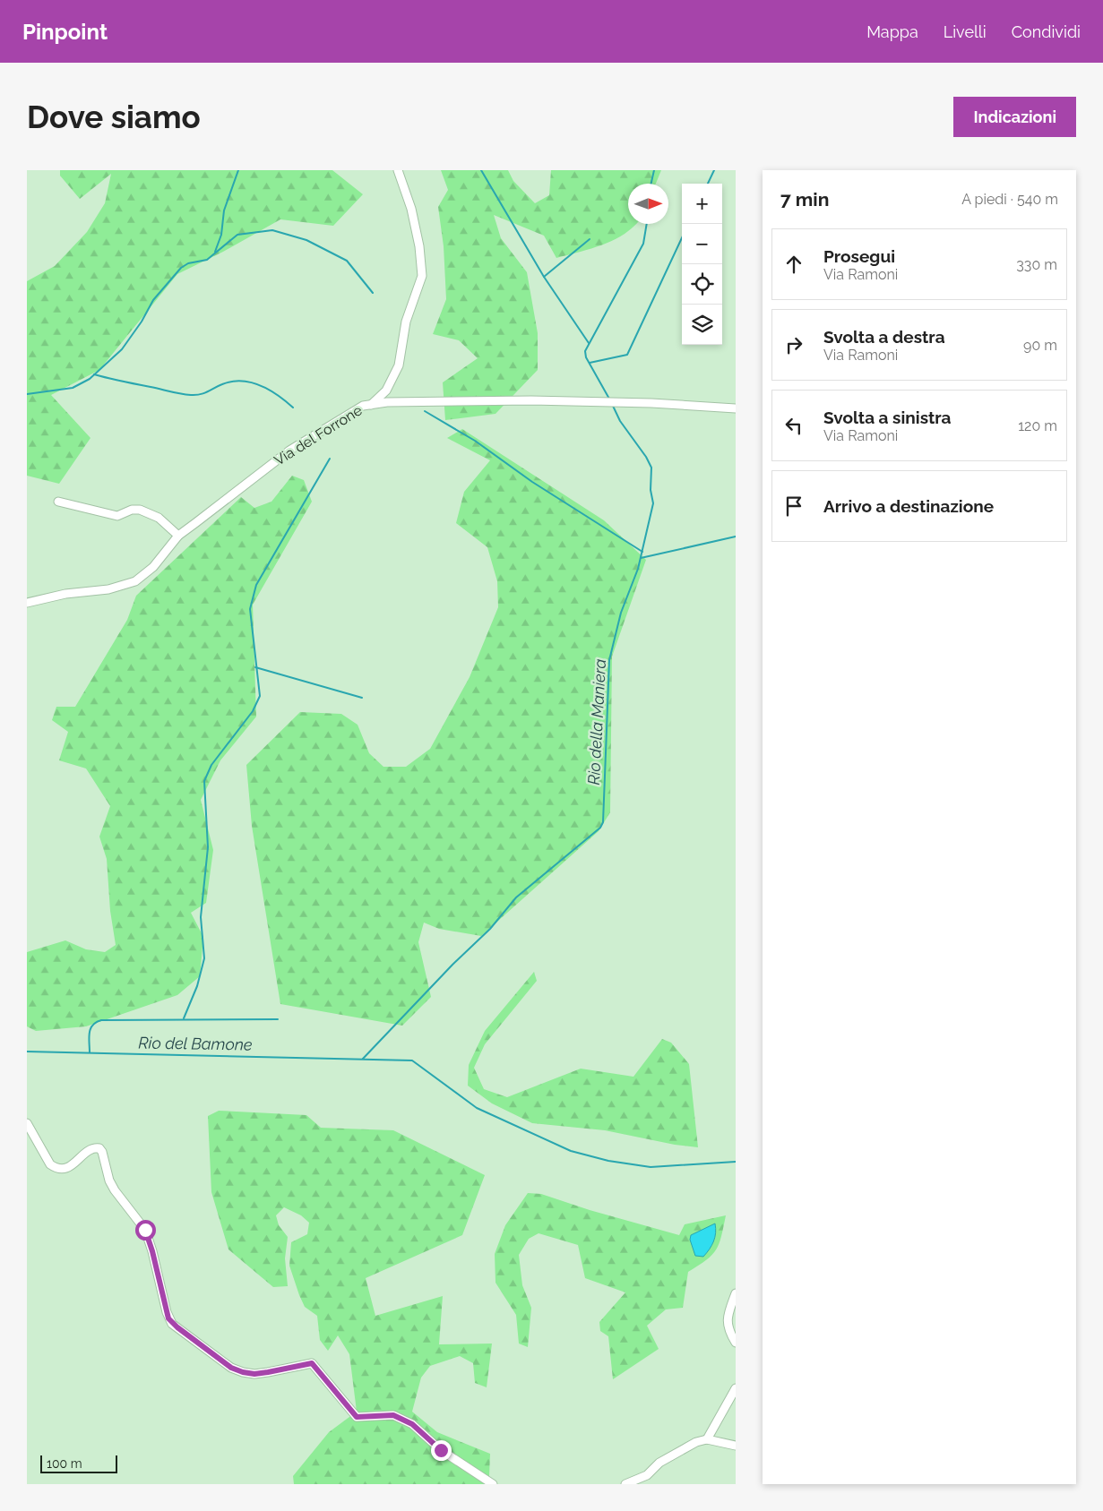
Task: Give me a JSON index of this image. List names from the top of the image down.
{
  "streets": {
    "street": ["Via del Forrone"]
  },
  "water": ["Rio della Maniera", "Rio del Bamone"],
  "scale_bar": "100 m",
  "north": "right",
  "page": {
    "header": "Pinpoint",
    "nav": ["Mappa", "Livelli", "Condividi"],
    "buttons": "Indicazioni",
    "title": "Dove siamo",
    "heading": ["7 min", "A piedi · 540 m"],
    "map_buttons": ["+", "−"],
    "list": [
      ["Prosegui", "Via Ramoni", "330 m"],
      ["Svolta a destra", "Via Ramoni", "90 m"],
      ["Svolta a sinistra", "Via Ramoni", "120 m"],
      "Arrivo a destinazione"
    ],
    "scale": "100 m"
  }
}
